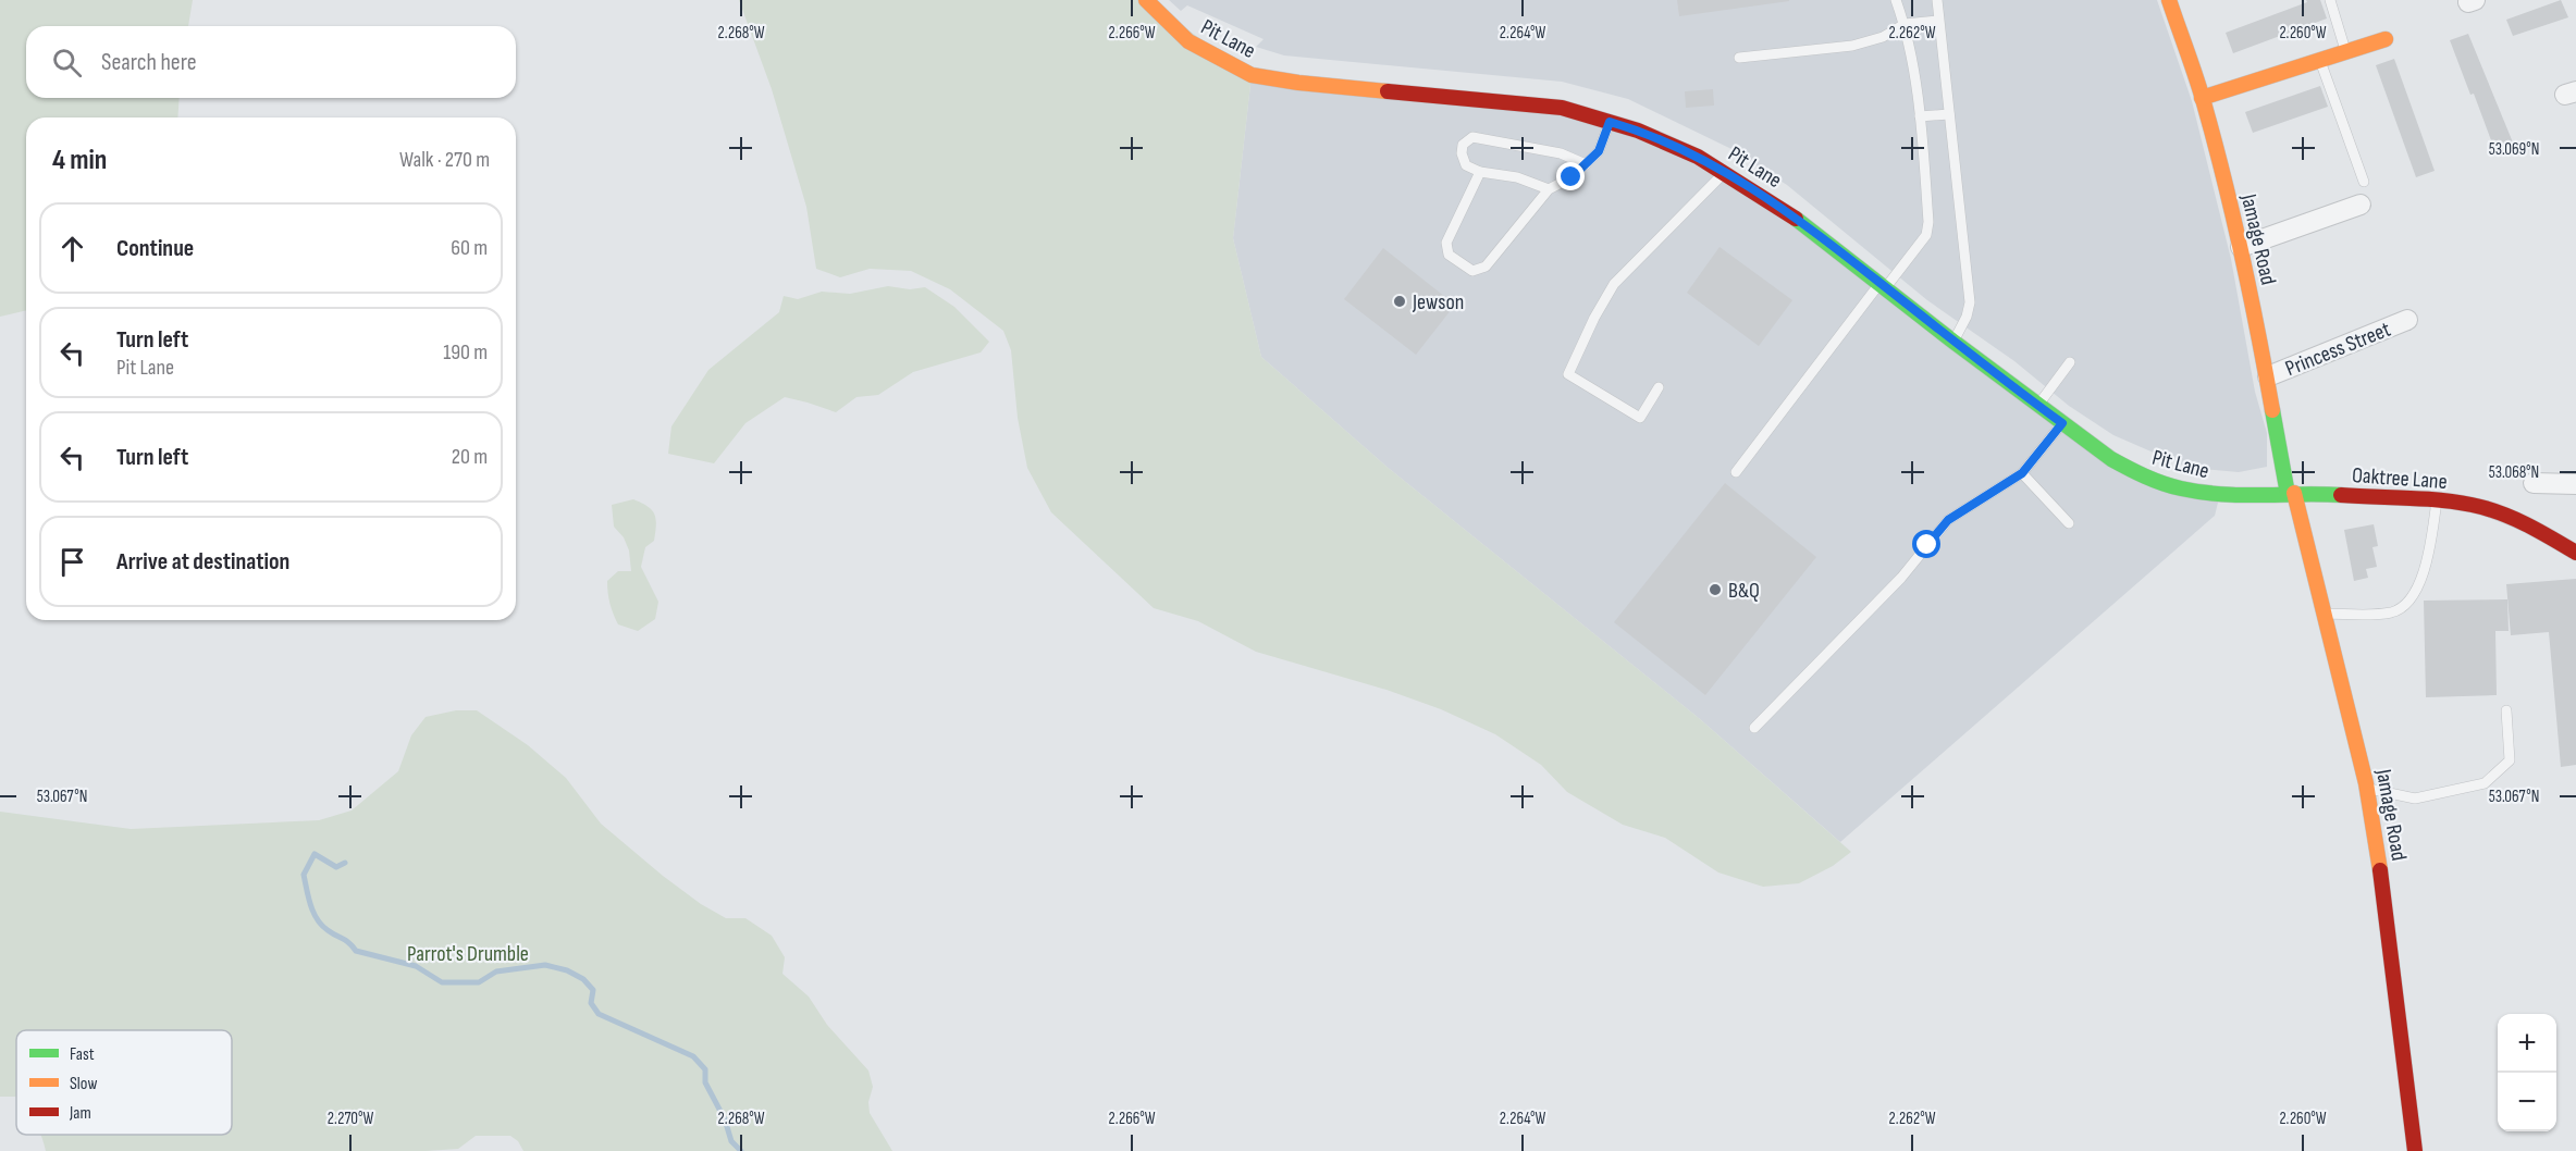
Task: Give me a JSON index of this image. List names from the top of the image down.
{
  "streets": {
    "street": [
      "Pit Lane",
      "Jamage Road",
      "Princess Street",
      "Oaktree Lane"
    ]
  },
  "crossings": [
    ["Pit Lane", "Jamage Road"],
    ["Pit Lane", "Oaktree Lane"],
    ["Jamage Road", "Princess Street"],
    ["Jamage Road", "Oaktree Lane"]
  ],
  "parks": ["Parrot's Drumble"],
  "places": ["Jewson", "B&Q"],
  "legend": ["Fast", "Slow", "Jam"],
  "page": {
    "search": "Search here",
    "heading": ["4 min", "Walk · 270 m"],
    "list": [
      ["Continue", "60 m"],
      ["Turn left", "Pit Lane", "190 m"],
      ["Turn left", "20 m"],
      "Arrive at destination"
    ],
    "map_buttons": ["+", "−"]
  },
  "coordinates": [
    "2.268°W",
    "2.266°W",
    "2.264°W",
    "2.262°W",
    "2.260°W",
    "53.069°N",
    "53.068°N",
    "53.067°N",
    "2.270°W"
  ]
}
